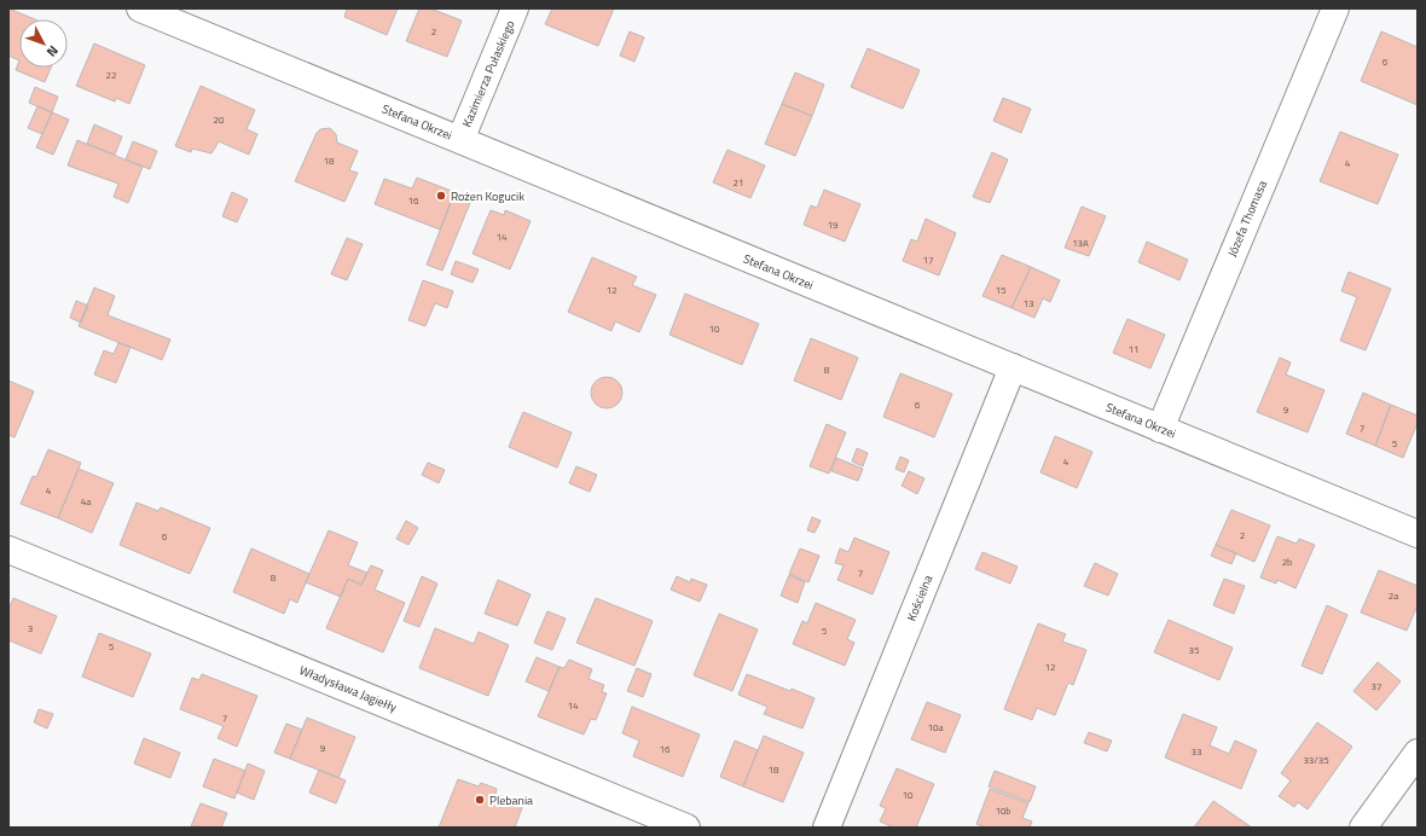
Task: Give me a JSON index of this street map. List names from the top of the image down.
{
  "streets": {
    "street": [
      "Kazimierza Pułaskiego",
      "Stefana Okrzei",
      "Józefa Thomasa",
      "Kościelna",
      "Władysława Jagiełły"
    ]
  },
  "crossings": [
    ["Kazimierza Pułaskiego", "Stefana Okrzei"],
    ["Stefana Okrzei", "Józefa Thomasa"],
    ["Stefana Okrzei", "Kościelna"]
  ],
  "places": ["Rożen Kogucik", "Plebania"],
  "house_numbers": [
    "2",
    "6",
    "22",
    "20",
    "18",
    "4",
    "21",
    "16",
    "19",
    "14",
    "13A",
    "17",
    "12",
    "15",
    "13",
    "10",
    "11",
    "8",
    "6",
    "9",
    "7",
    "5",
    "4",
    "4",
    "4a",
    "2",
    "6",
    "2b",
    "7",
    "8",
    "2a",
    "3",
    "5",
    "5",
    "35",
    "12",
    "37",
    "14",
    "7",
    "10a",
    "9",
    "16",
    "33",
    "33/35",
    "18",
    "10",
    "10b"
  ],
  "north": "bottom right"
}
